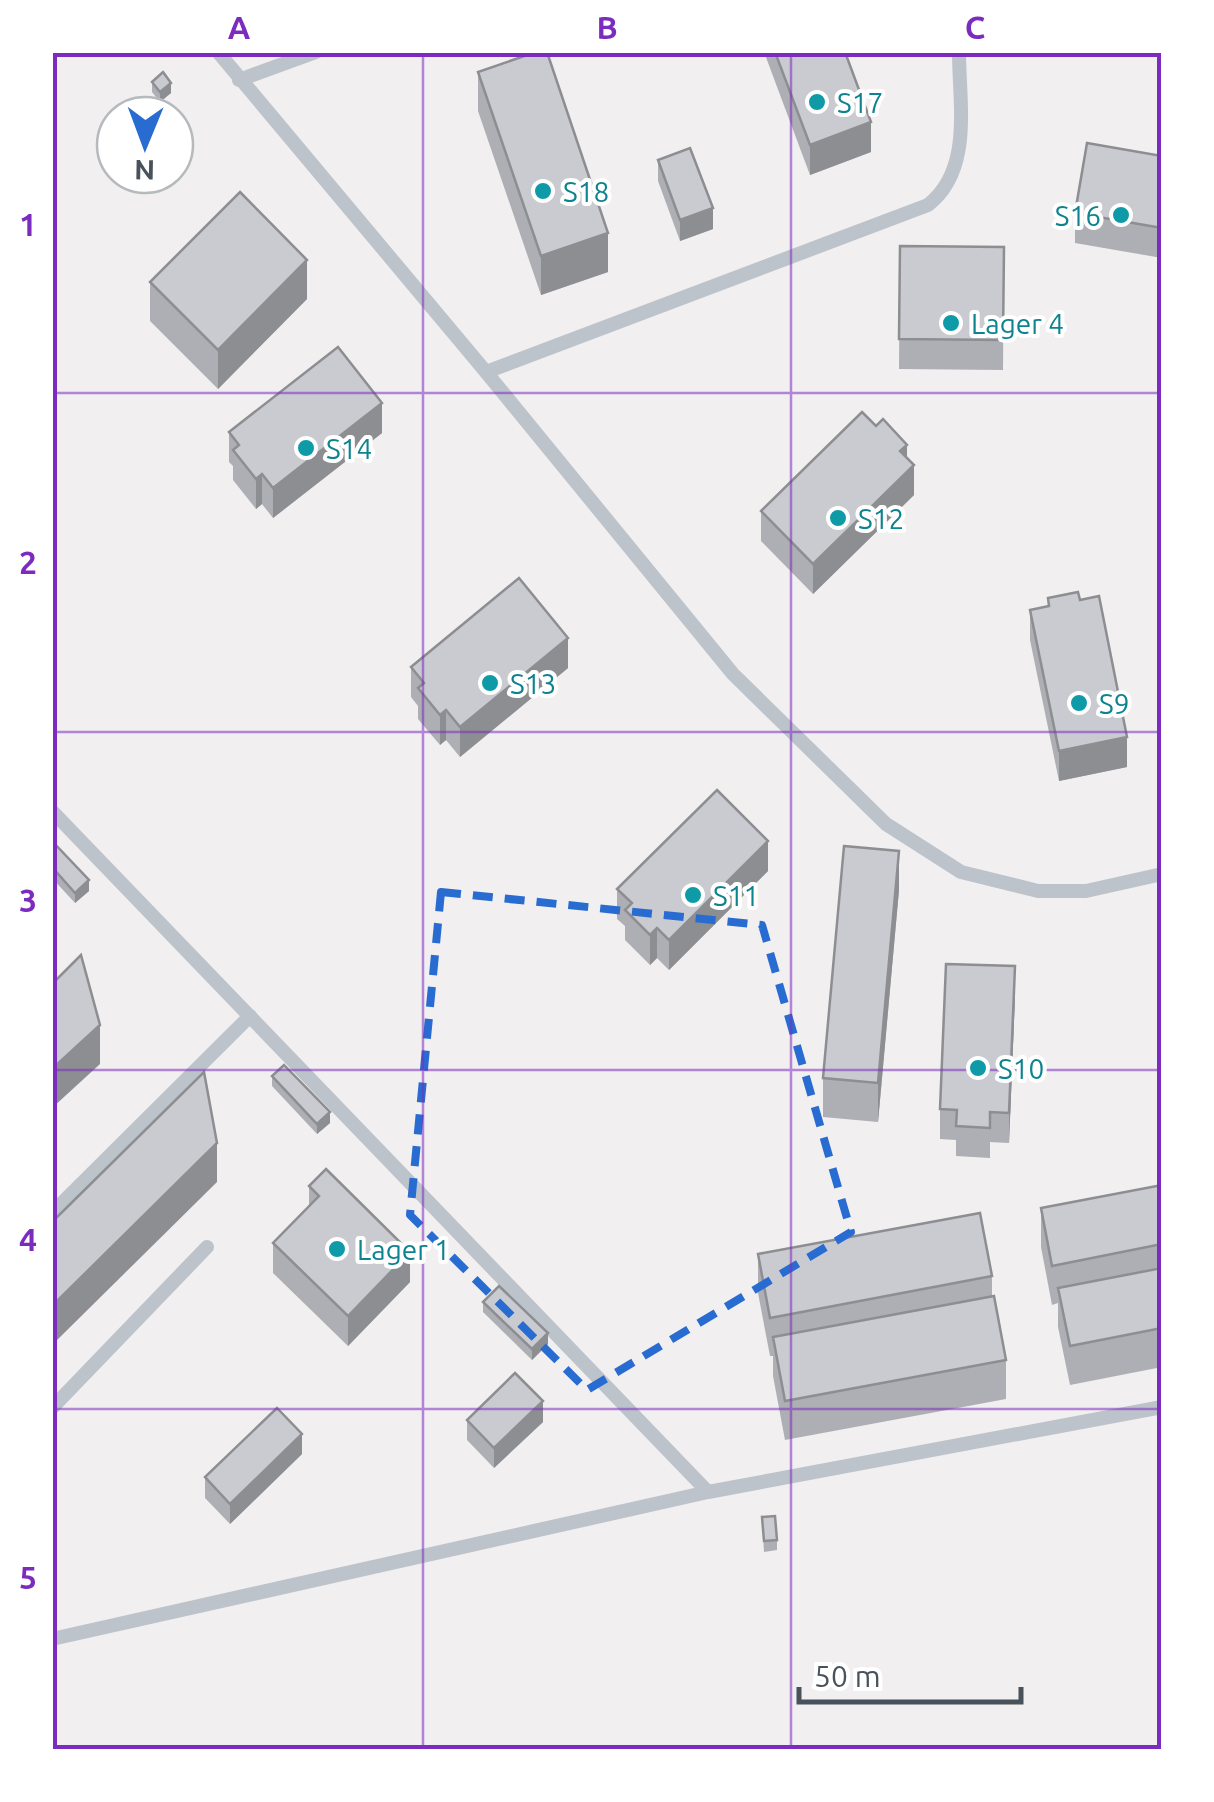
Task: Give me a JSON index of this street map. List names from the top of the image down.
{
  "places": [
    "S17",
    "S18",
    "S16",
    "Lager 4",
    "S14",
    "S12",
    "S13",
    "S9",
    "S11",
    "S10",
    "Lager 1"
  ],
  "scale_bar": "50 m",
  "north": "bottom",
  "grid": {
    "columns": ["A", "B", "C"],
    "rows": [
      "1",
      "2",
      "3",
      "4",
      "5"
    ]
  }
}
